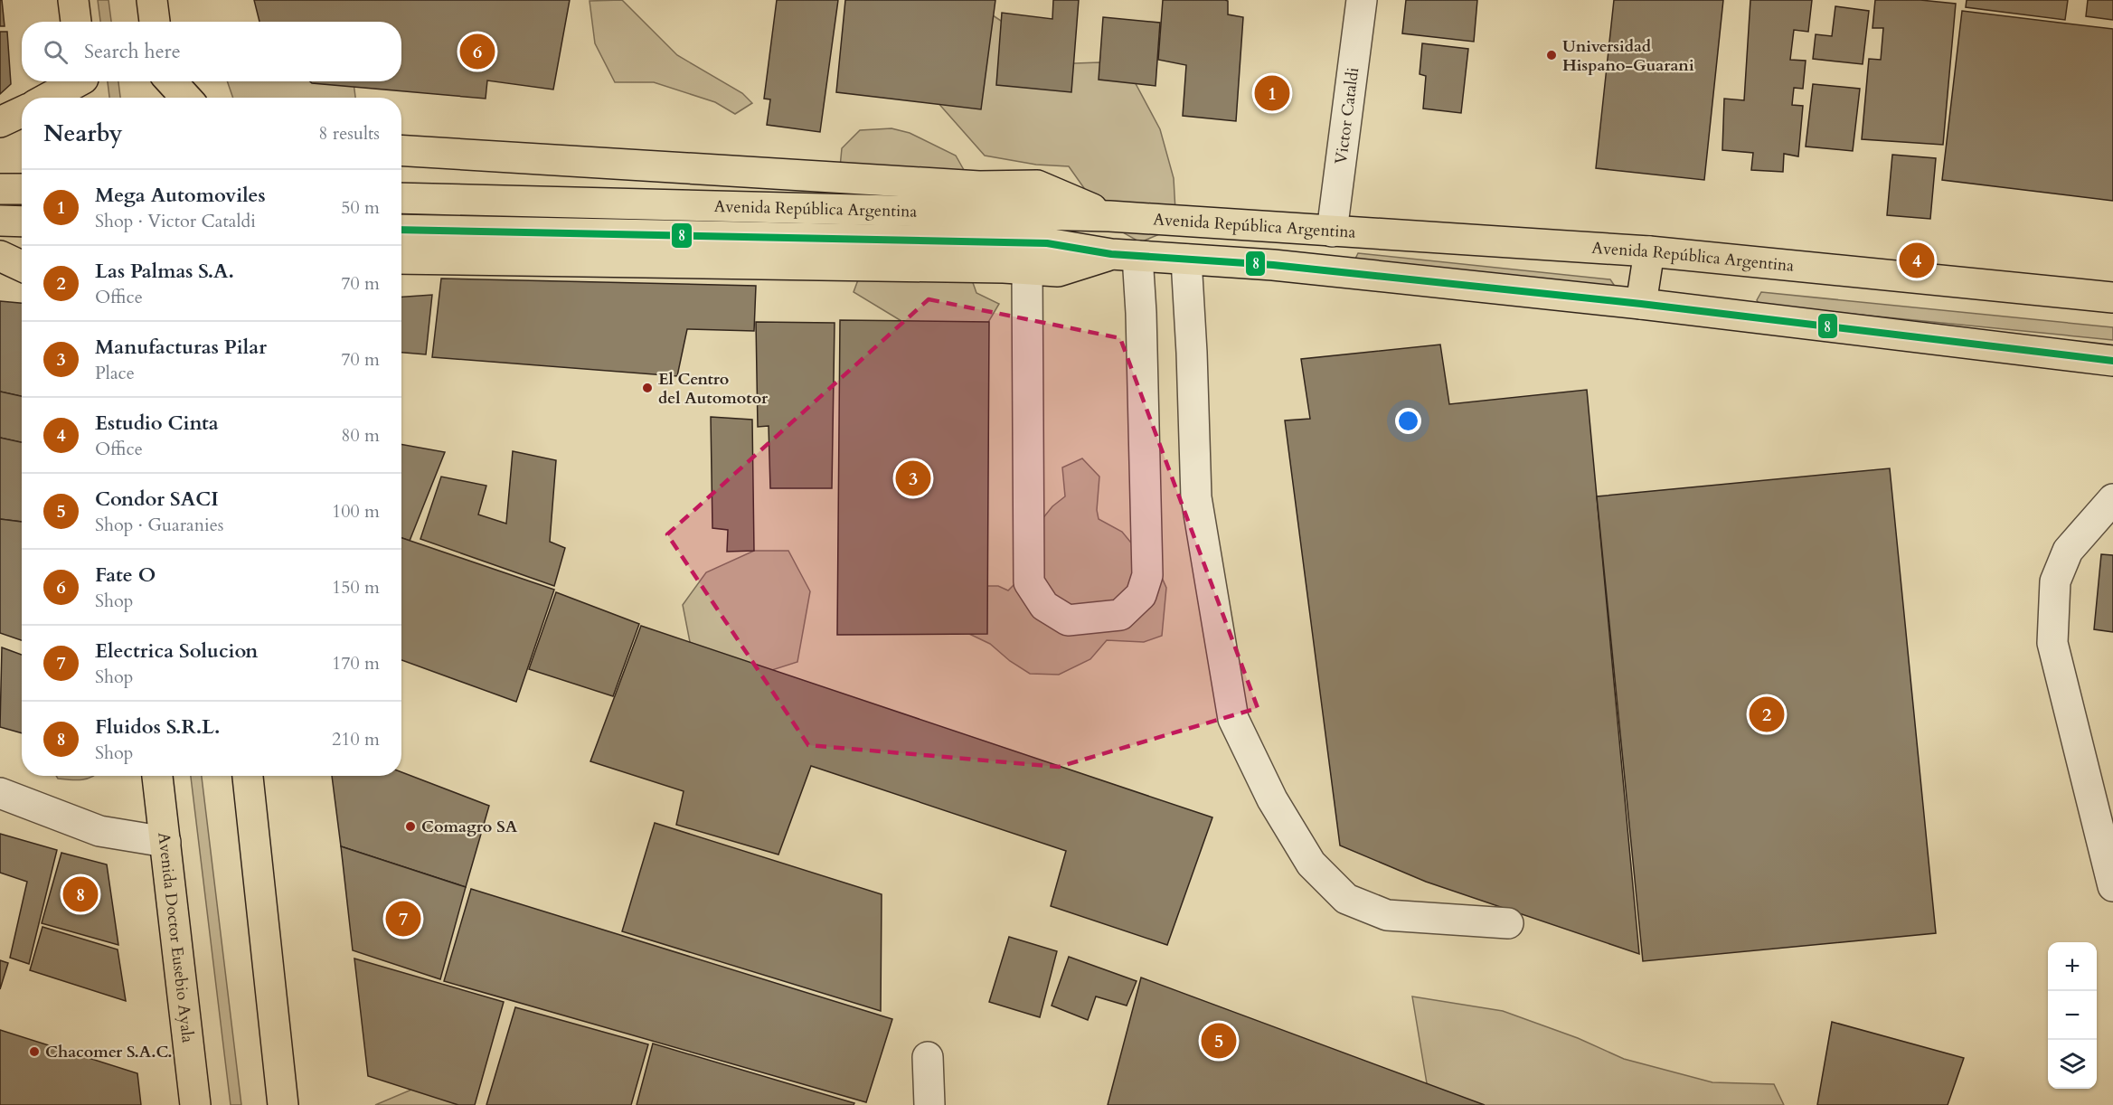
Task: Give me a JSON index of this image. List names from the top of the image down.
{
  "streets": {
    "highway": ["Avenida República Argentina", "Avenida Doctor Eusebio Ayala"],
    "street": ["Victor Cataldi"]
  },
  "crossings": [
    ["Victor Cataldi", "Avenida República Argentina"]
  ],
  "places": [
    "Universidad Hispano-Guarani",
    "El Centro del Automotor",
    "Comagro SA",
    "Chacomer S.A.C."
  ],
  "lines": ["transit line 8"],
  "page": {
    "search": "Search here",
    "pins": [
      "6",
      "1",
      "4",
      "3",
      "2",
      "8",
      "7",
      "5"
    ],
    "heading": ["Nearby", "8 results"],
    "list": [
      {
        "mark": "1",
        "name": "Mega Automoviles",
        "note": "Shop · Victor Cataldi",
        "value": "50 m"
      },
      {
        "mark": "2",
        "name": "Las Palmas S.A.",
        "note": "Office",
        "value": "70 m"
      },
      {
        "mark": "3",
        "name": "Manufacturas Pilar",
        "note": "Place",
        "value": "70 m"
      },
      {
        "mark": "4",
        "name": "Estudio Cinta",
        "note": "Office",
        "value": "80 m"
      },
      {
        "mark": "5",
        "name": "Condor SACI",
        "note": "Shop · Guaranies",
        "value": "100 m"
      },
      {
        "mark": "6",
        "name": "Fate O",
        "note": "Shop",
        "value": "150 m"
      },
      {
        "mark": "7",
        "name": "Electrica Solucion",
        "note": "Shop",
        "value": "170 m"
      },
      {
        "mark": "8",
        "name": "Fluidos S.R.L.",
        "note": "Shop",
        "value": "210 m"
      }
    ],
    "map_buttons": ["+", "−"]
  }
}
